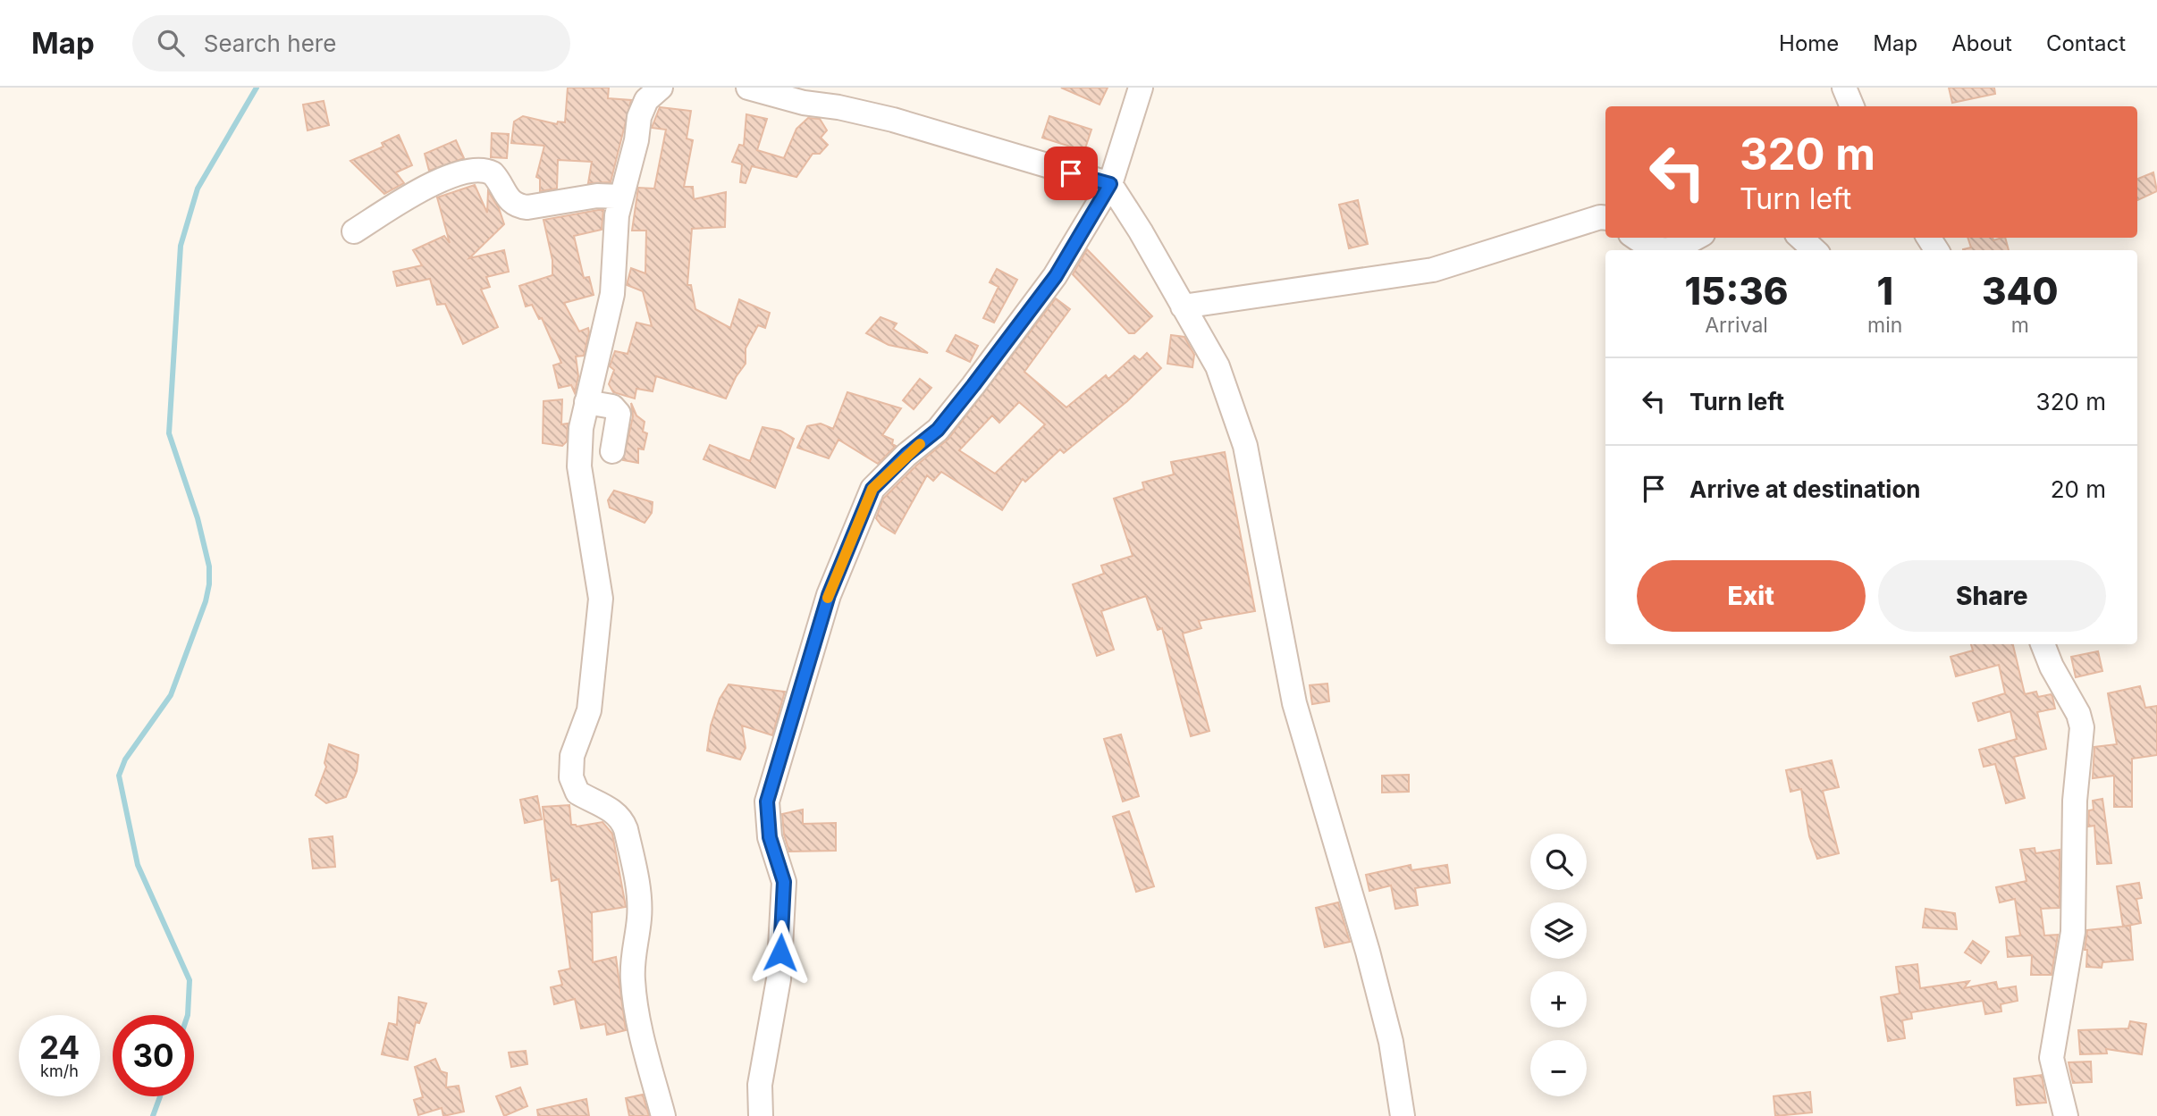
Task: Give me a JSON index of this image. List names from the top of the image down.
{
  "page": {
    "header": "Map",
    "search": "Search here",
    "nav": [
      "Home",
      "Map",
      "About",
      "Contact"
    ],
    "turn": ["320 m", "Turn left"],
    "eta": [
      "15:36",
      "Arrival",
      "1",
      "min",
      "340",
      "m"
    ],
    "list": [
      {
        "name": "Turn left",
        "value": "320 m"
      },
      {
        "name": "Arrive at destination",
        "value": "20 m"
      }
    ],
    "buttons": ["Exit", "Share"],
    "map_buttons": ["+", "−"],
    "speed": "24 km/h",
    "limit": "30"
  }
}
